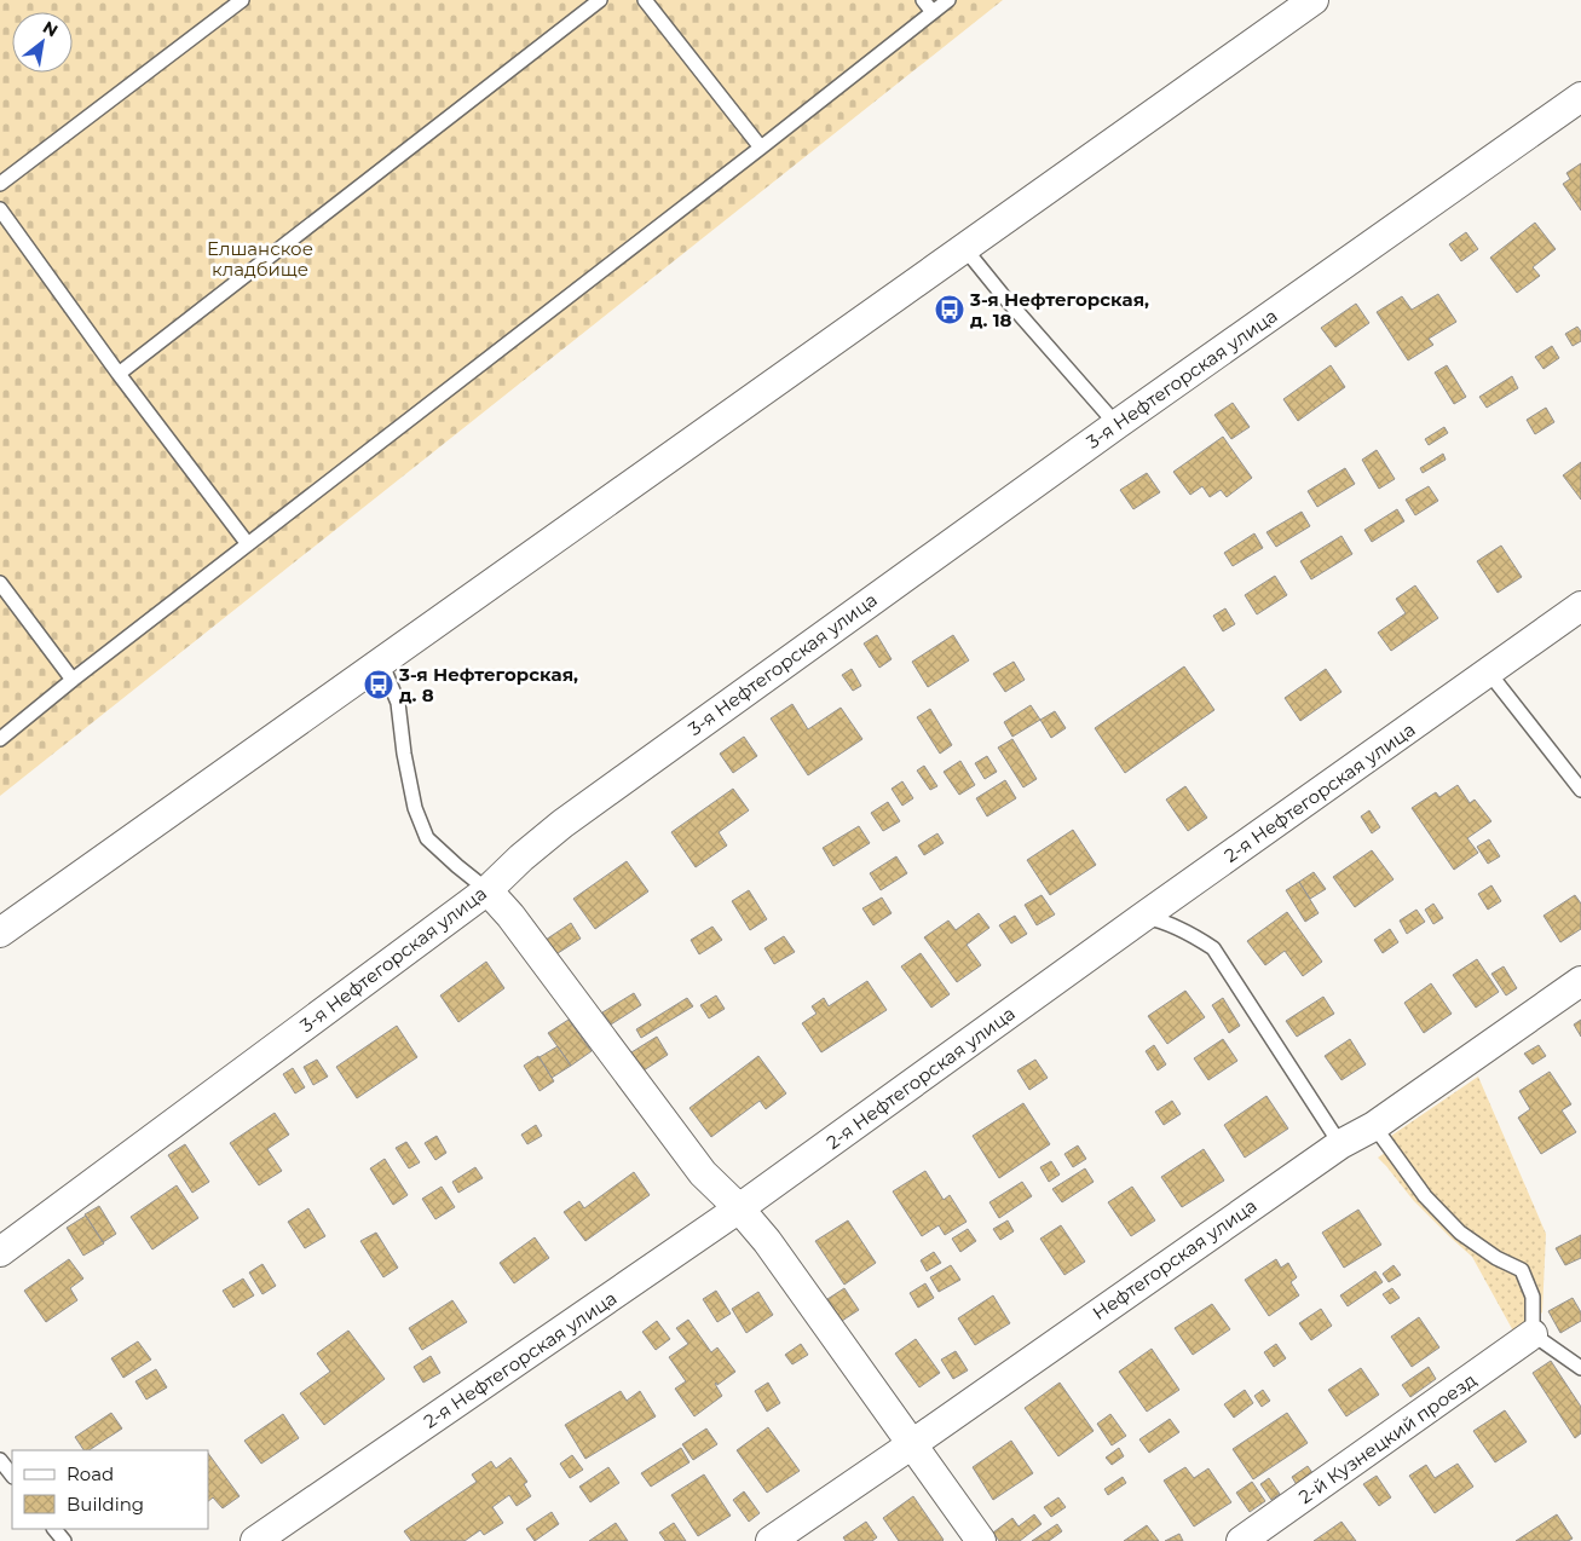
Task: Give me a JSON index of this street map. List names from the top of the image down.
{
  "streets": {
    "street": [
      "3-я Нефтегорская улица",
      "2-я Нефтегорская улица",
      "Нефтегорская улица",
      "2-й Кузнецкий проезд"
    ]
  },
  "parks": ["Елшанское кладбище"],
  "places": {
    "bus stop": ["3-я Нефтегорская, д. 18", "3-я Нефтегорская, д. 8"]
  },
  "legend": ["Road", "Building"],
  "north": "top right"
}
